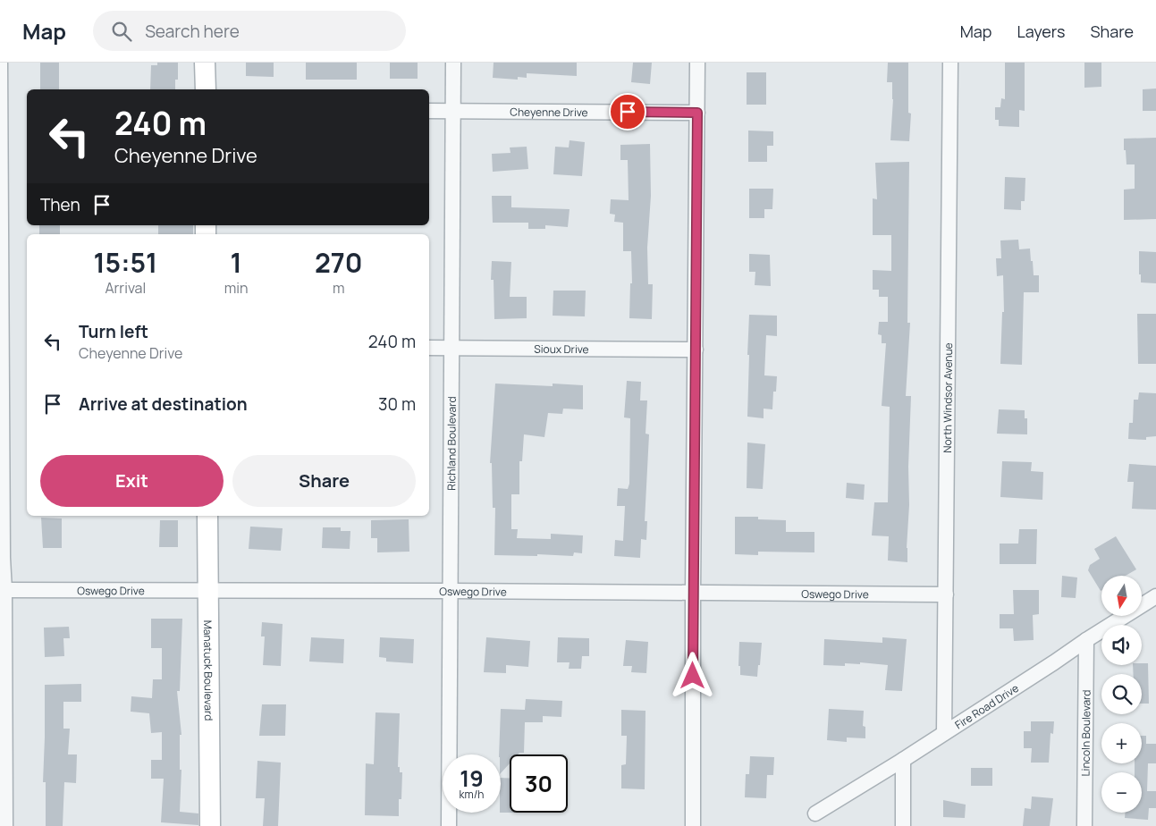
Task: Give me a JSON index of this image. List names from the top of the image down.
{
  "streets": {
    "street": [
      "Cheyenne Drive",
      "Sioux Drive",
      "North Windsor Avenue",
      "Richland Boulevard",
      "Oswego Drive",
      "Manatuck Boulevard",
      "Fire Road Drive",
      "Lincoln Boulevard"
    ]
  },
  "crossings": [
    ["Cheyenne Drive", "Richland Boulevard"],
    ["Sioux Drive", "Richland Boulevard"],
    ["North Windsor Avenue", "Oswego Drive"],
    ["North Windsor Avenue", "Fire Road Drive"],
    ["Richland Boulevard", "Oswego Drive"],
    ["Oswego Drive", "Manatuck Boulevard"],
    ["Fire Road Drive", "Lincoln Boulevard"]
  ],
  "north": "bottom",
  "page": {
    "header": "Map",
    "search": "Search here",
    "nav": ["Map", "Layers", "Share"],
    "turn": ["240 m", "Cheyenne Drive"],
    "then": "Then",
    "eta": [
      "15:51",
      "Arrival",
      "1",
      "min",
      "270",
      "m"
    ],
    "list": [
      {
        "name": "Turn left",
        "note": "Cheyenne Drive",
        "value": "240 m"
      },
      {
        "name": "Arrive at destination",
        "value": "30 m"
      }
    ],
    "buttons": ["Exit", "Share"],
    "map_buttons": ["+", "−"],
    "speed": "19 km/h",
    "limit": "30"
  }
}
